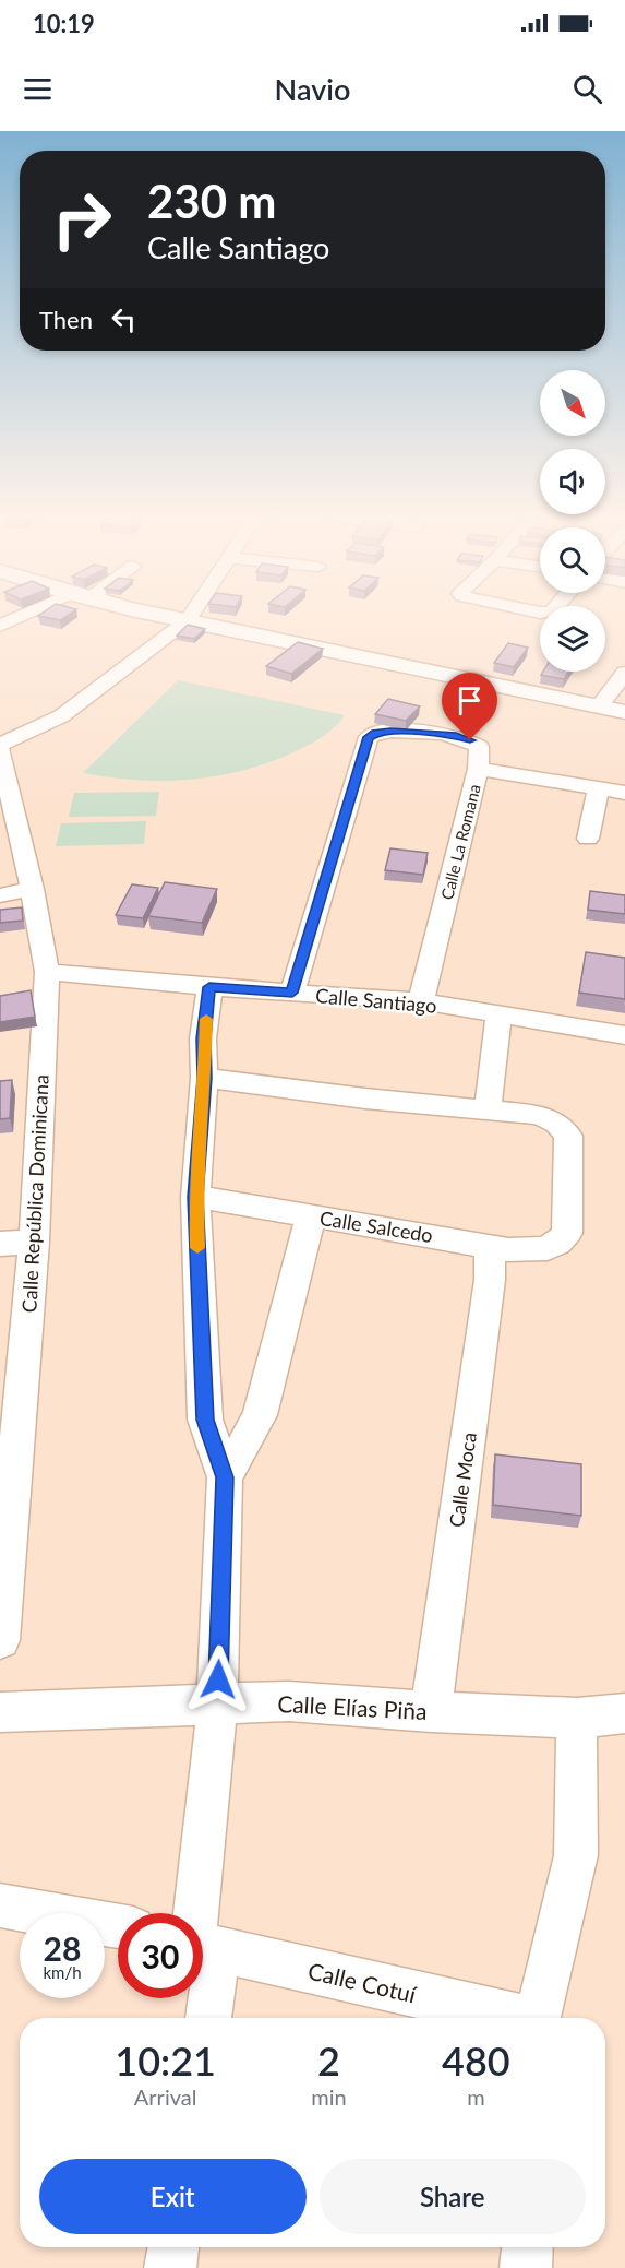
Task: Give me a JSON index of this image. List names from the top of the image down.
{
  "streets": {
    "street": [
      "Calle La Romana",
      "Calle Santiago",
      "Calle República Dominicana",
      "Calle Salcedo",
      "Calle Moca",
      "Calle Elías Piña",
      "Calle Cotuí"
    ]
  },
  "crossings": [
    ["Calle La Romana", "Calle Santiago"],
    ["Calle Santiago", "Calle República Dominicana"],
    ["Calle Salcedo", "Calle Moca"],
    ["Calle Moca", "Calle Elías Piña"]
  ],
  "north": "bottom right",
  "page": {
    "status": "10:19",
    "header": "Navio",
    "turn": ["230 m", "Calle Santiago"],
    "then": "Then",
    "speed": "28 km/h",
    "limit": "30",
    "eta": [
      "10:21",
      "Arrival",
      "2",
      "min",
      "480",
      "m"
    ],
    "buttons": ["Exit", "Share"]
  }
}
